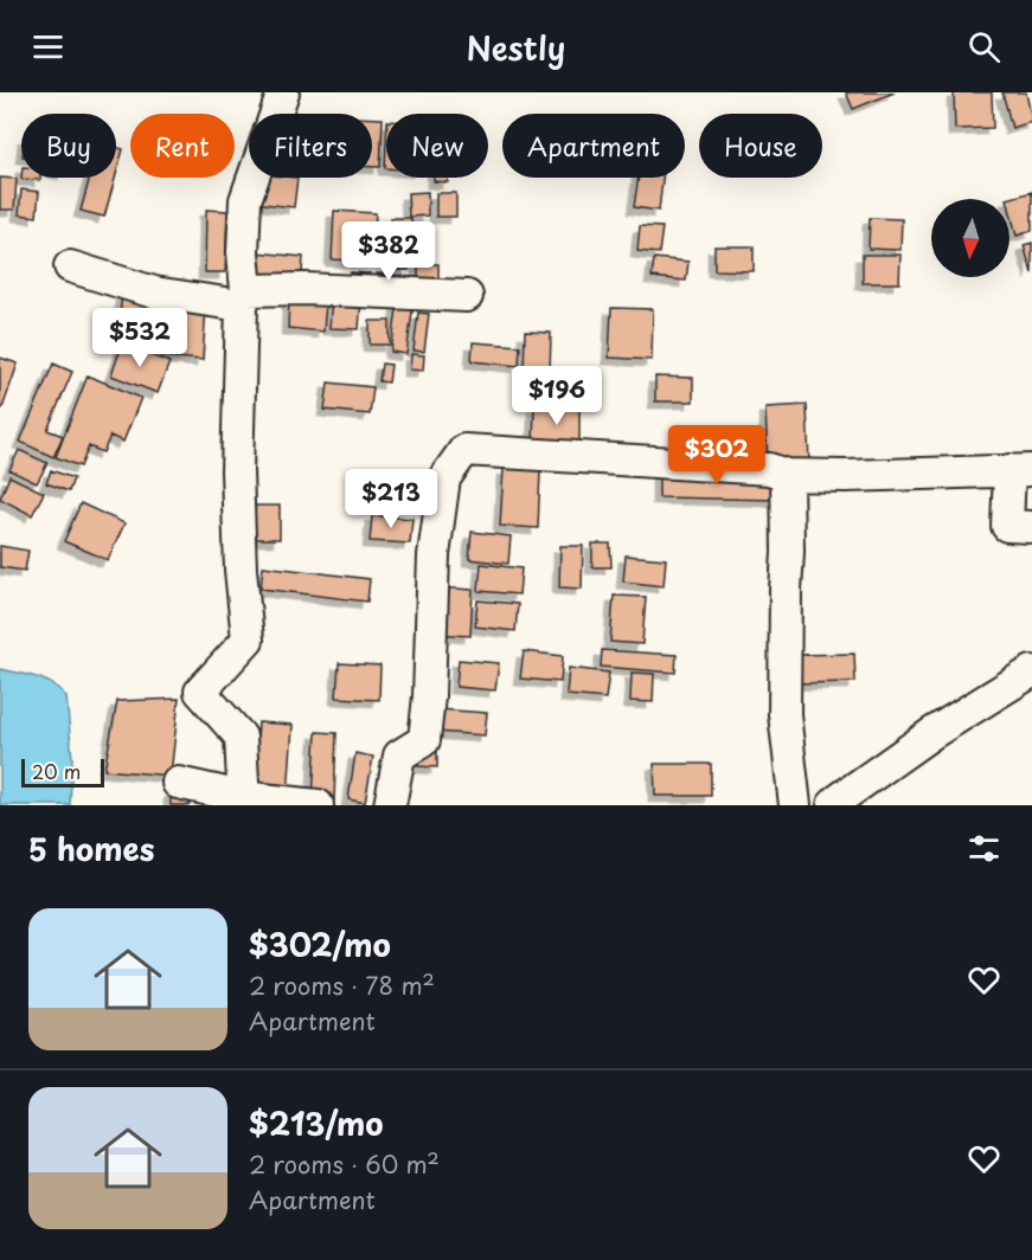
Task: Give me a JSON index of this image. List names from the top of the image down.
{
  "scale_bar": "20 m",
  "north": "bottom",
  "page": {
    "header": "Nestly",
    "chip": [
      "Buy",
      "Rent",
      "Filters",
      "New",
      "Apartment",
      "House"
    ],
    "price": [
      "$382",
      "$532",
      "$196",
      "$302",
      "$213"
    ],
    "scale": "20 m",
    "heading": "5 homes",
    "list": [
      {
        "name": "$302/mo",
        "note": "2 rooms · 78 m² · Apartment"
      },
      {
        "name": "$213/mo",
        "note": "2 rooms · 60 m² · Apartment"
      }
    ]
  }
}
